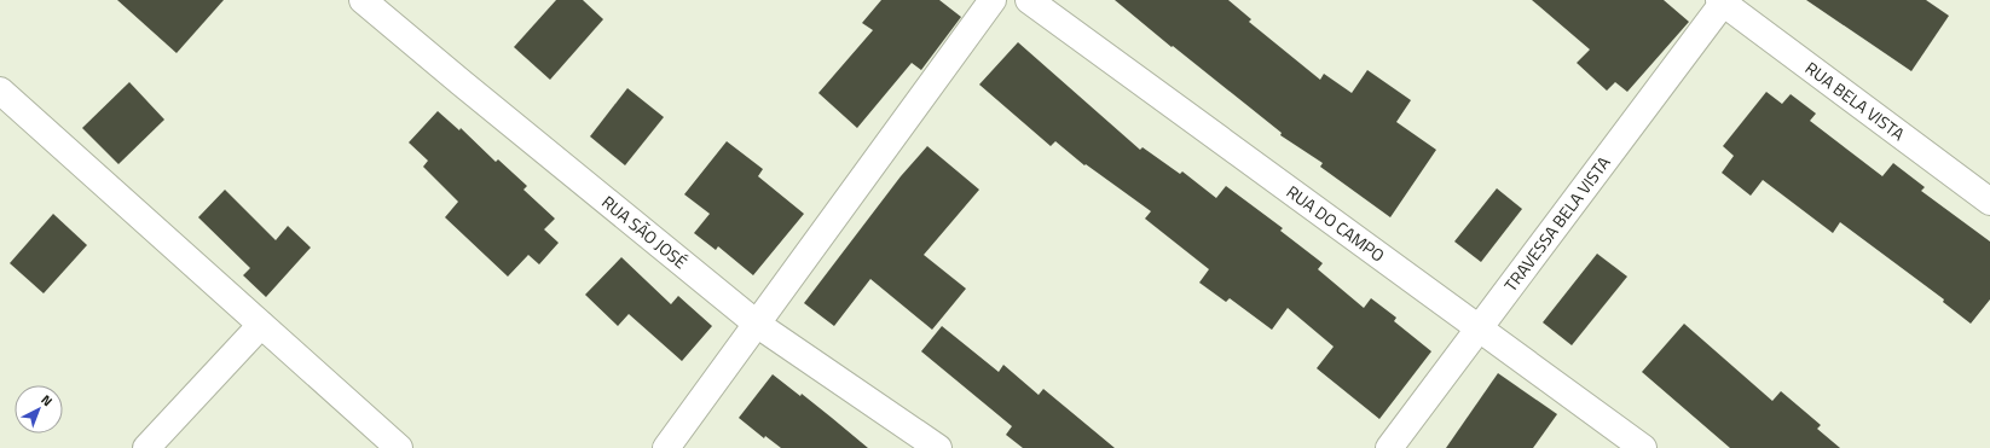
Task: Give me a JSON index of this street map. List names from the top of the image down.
{
  "streets": {
    "street": [
      "RUA BELA VISTA",
      "RUA DO CAMPO",
      "TRAVESSA BELA VISTA",
      "RUA SÃO JOSÉ"
    ]
  },
  "crossings": [
    ["RUA BELA VISTA", "TRAVESSA BELA VISTA"],
    ["RUA DO CAMPO", "TRAVESSA BELA VISTA"]
  ],
  "north": "top right"
}
